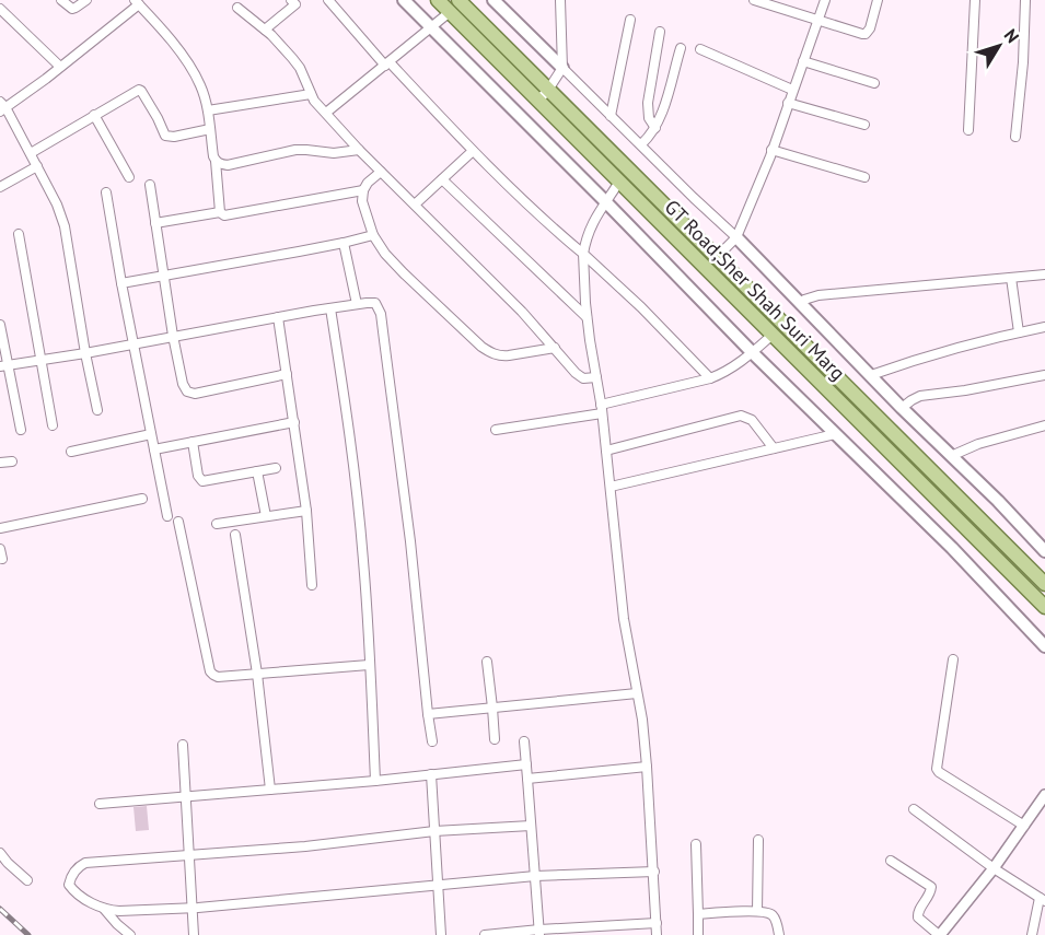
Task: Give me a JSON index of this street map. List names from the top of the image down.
{
  "streets": {
    "main road": ["GT Road;Sher Shah Suri Marg"]
  },
  "north": "top right"
}
